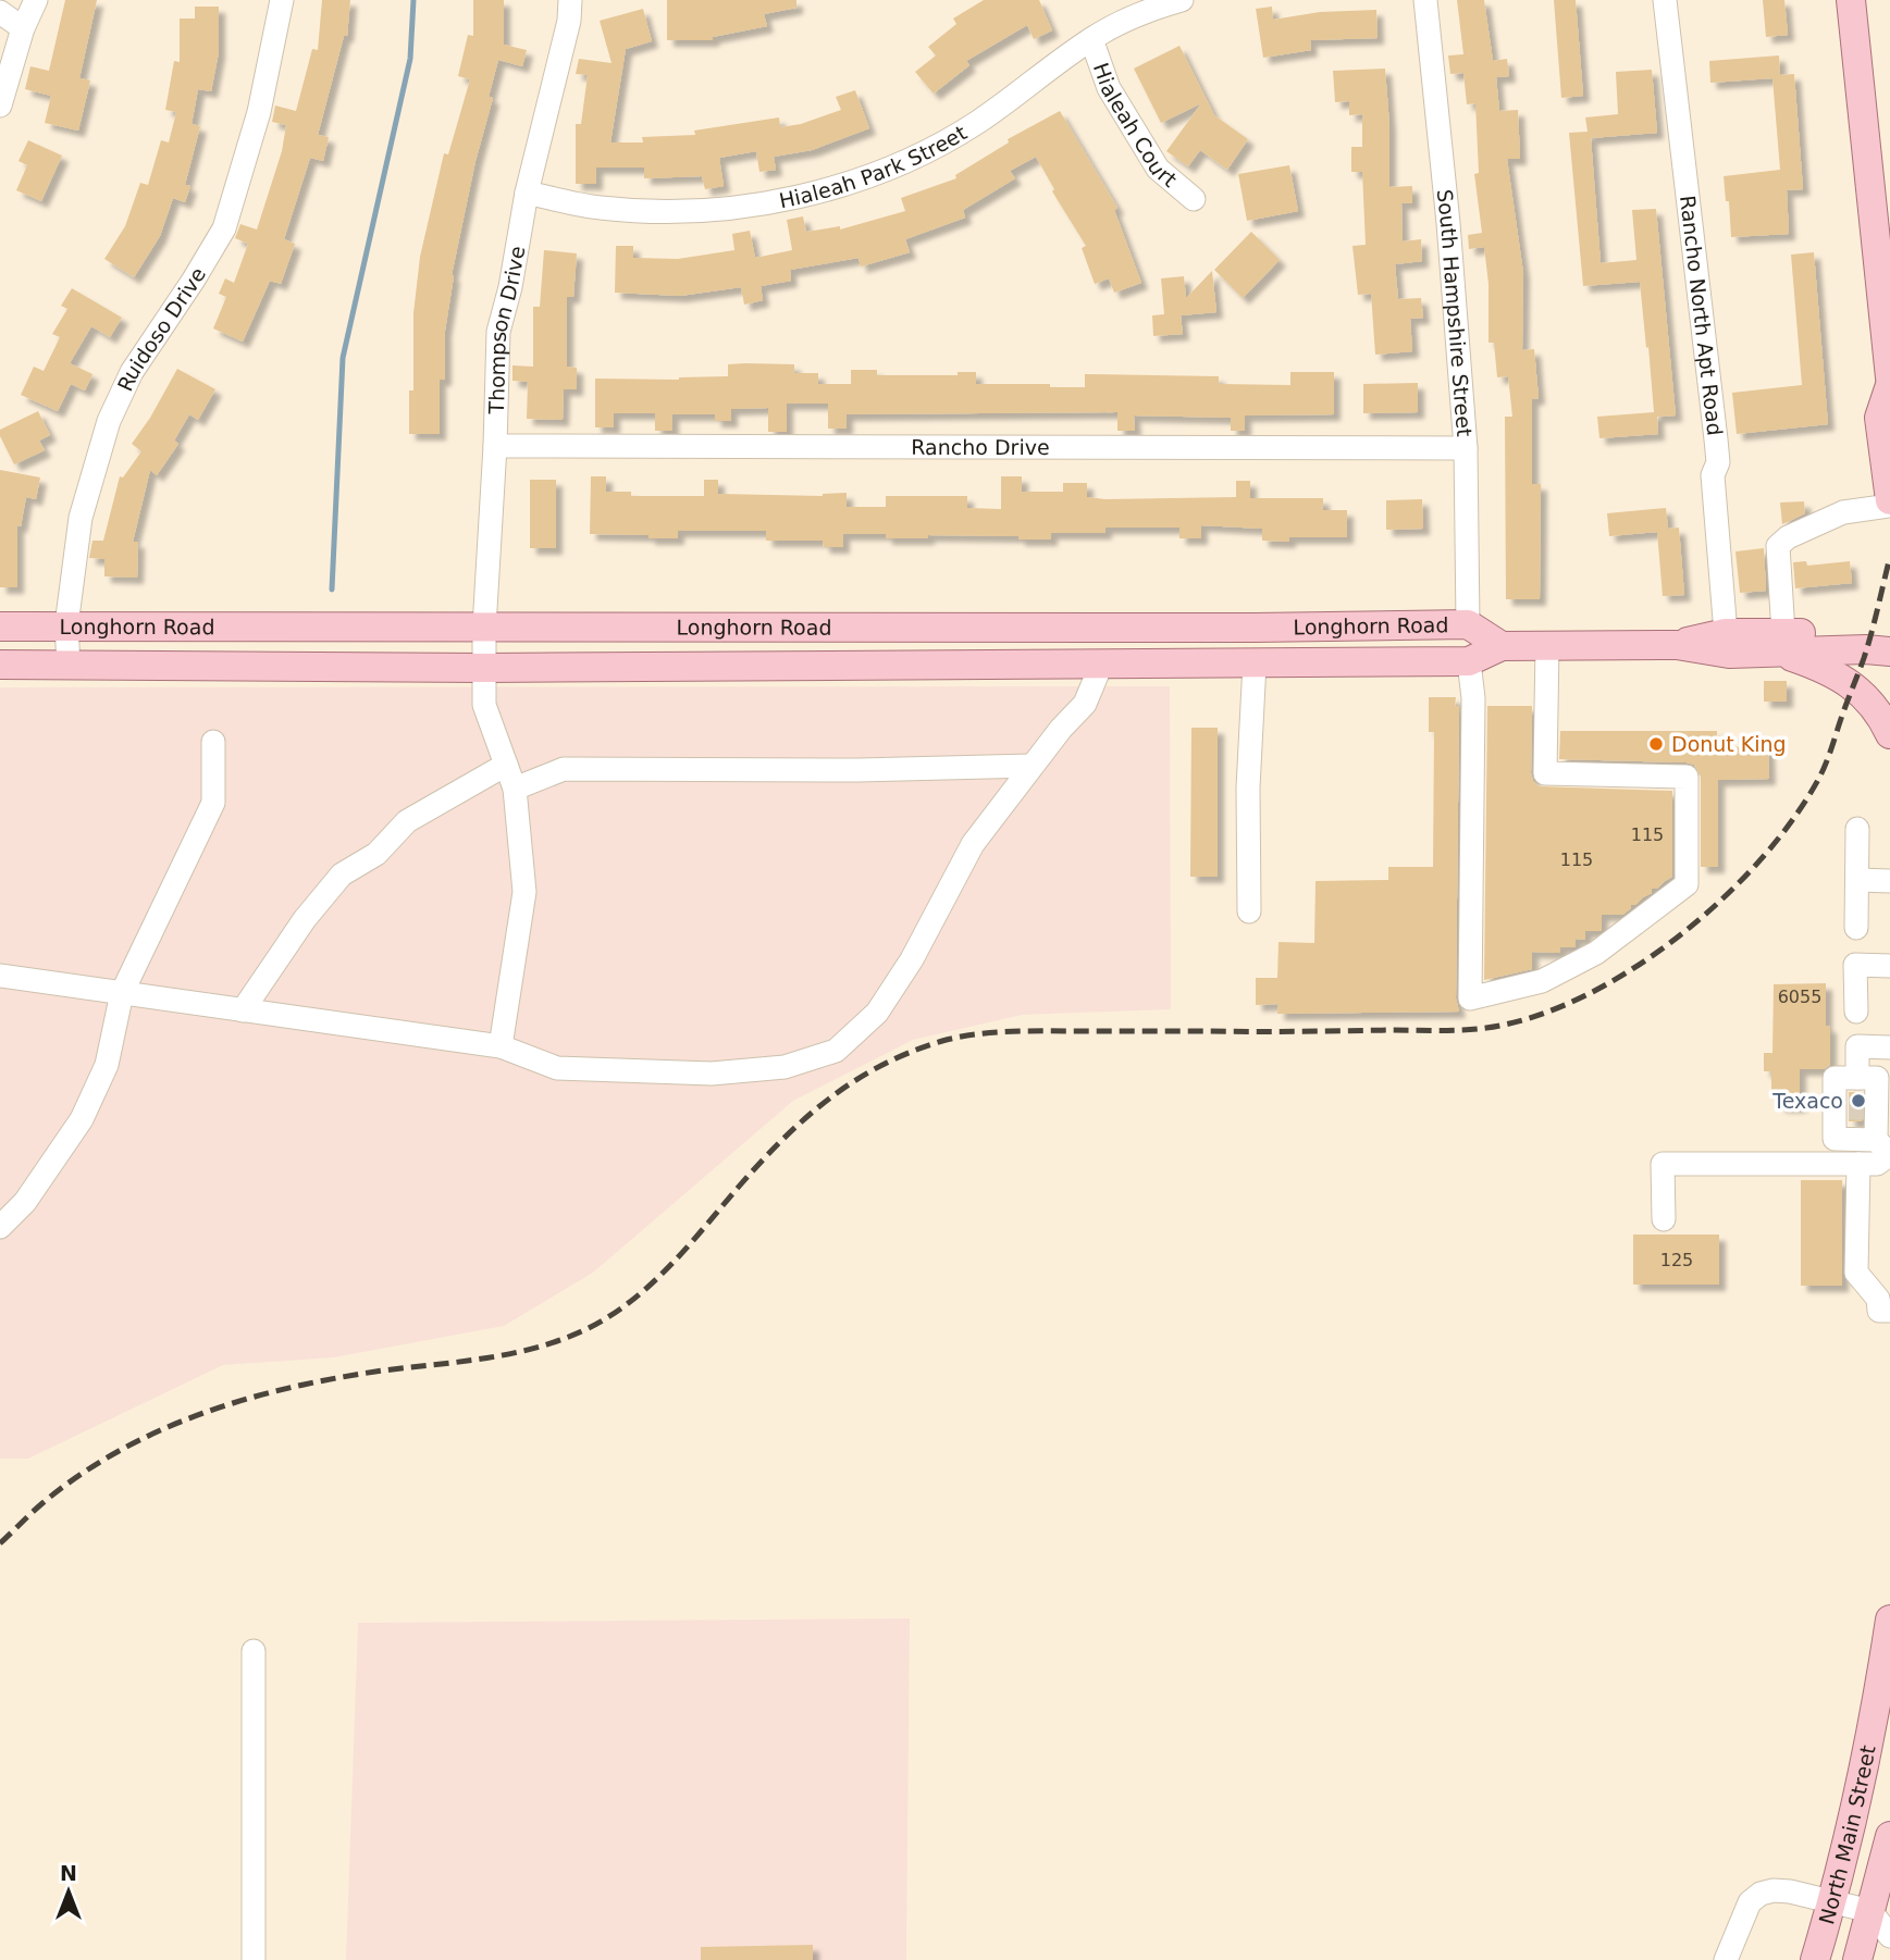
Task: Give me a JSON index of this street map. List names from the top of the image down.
{
  "streets": {
    "main road": ["Longhorn Road", "North Main Street"],
    "street": [
      "Hialeah Court",
      "Hialeah Park Street",
      "South Hampshire Street",
      "Rancho North Apt Road",
      "Ruidoso Drive",
      "Thompson Drive",
      "Rancho Drive"
    ]
  },
  "crossings": [
    ["Hialeah Court", "Hialeah Park Street"],
    ["Hialeah Park Street", "Thompson Drive"],
    ["South Hampshire Street", "Rancho Drive"],
    ["South Hampshire Street", "Longhorn Road"],
    ["Rancho North Apt Road", "Longhorn Road"],
    ["Ruidoso Drive", "Longhorn Road"],
    ["Thompson Drive", "Rancho Drive"],
    ["Thompson Drive", "Longhorn Road"]
  ],
  "places": ["Donut King", "Texaco"],
  "house_numbers": [
    "115",
    "115",
    "6055",
    "125"
  ],
  "north": "top"
}
